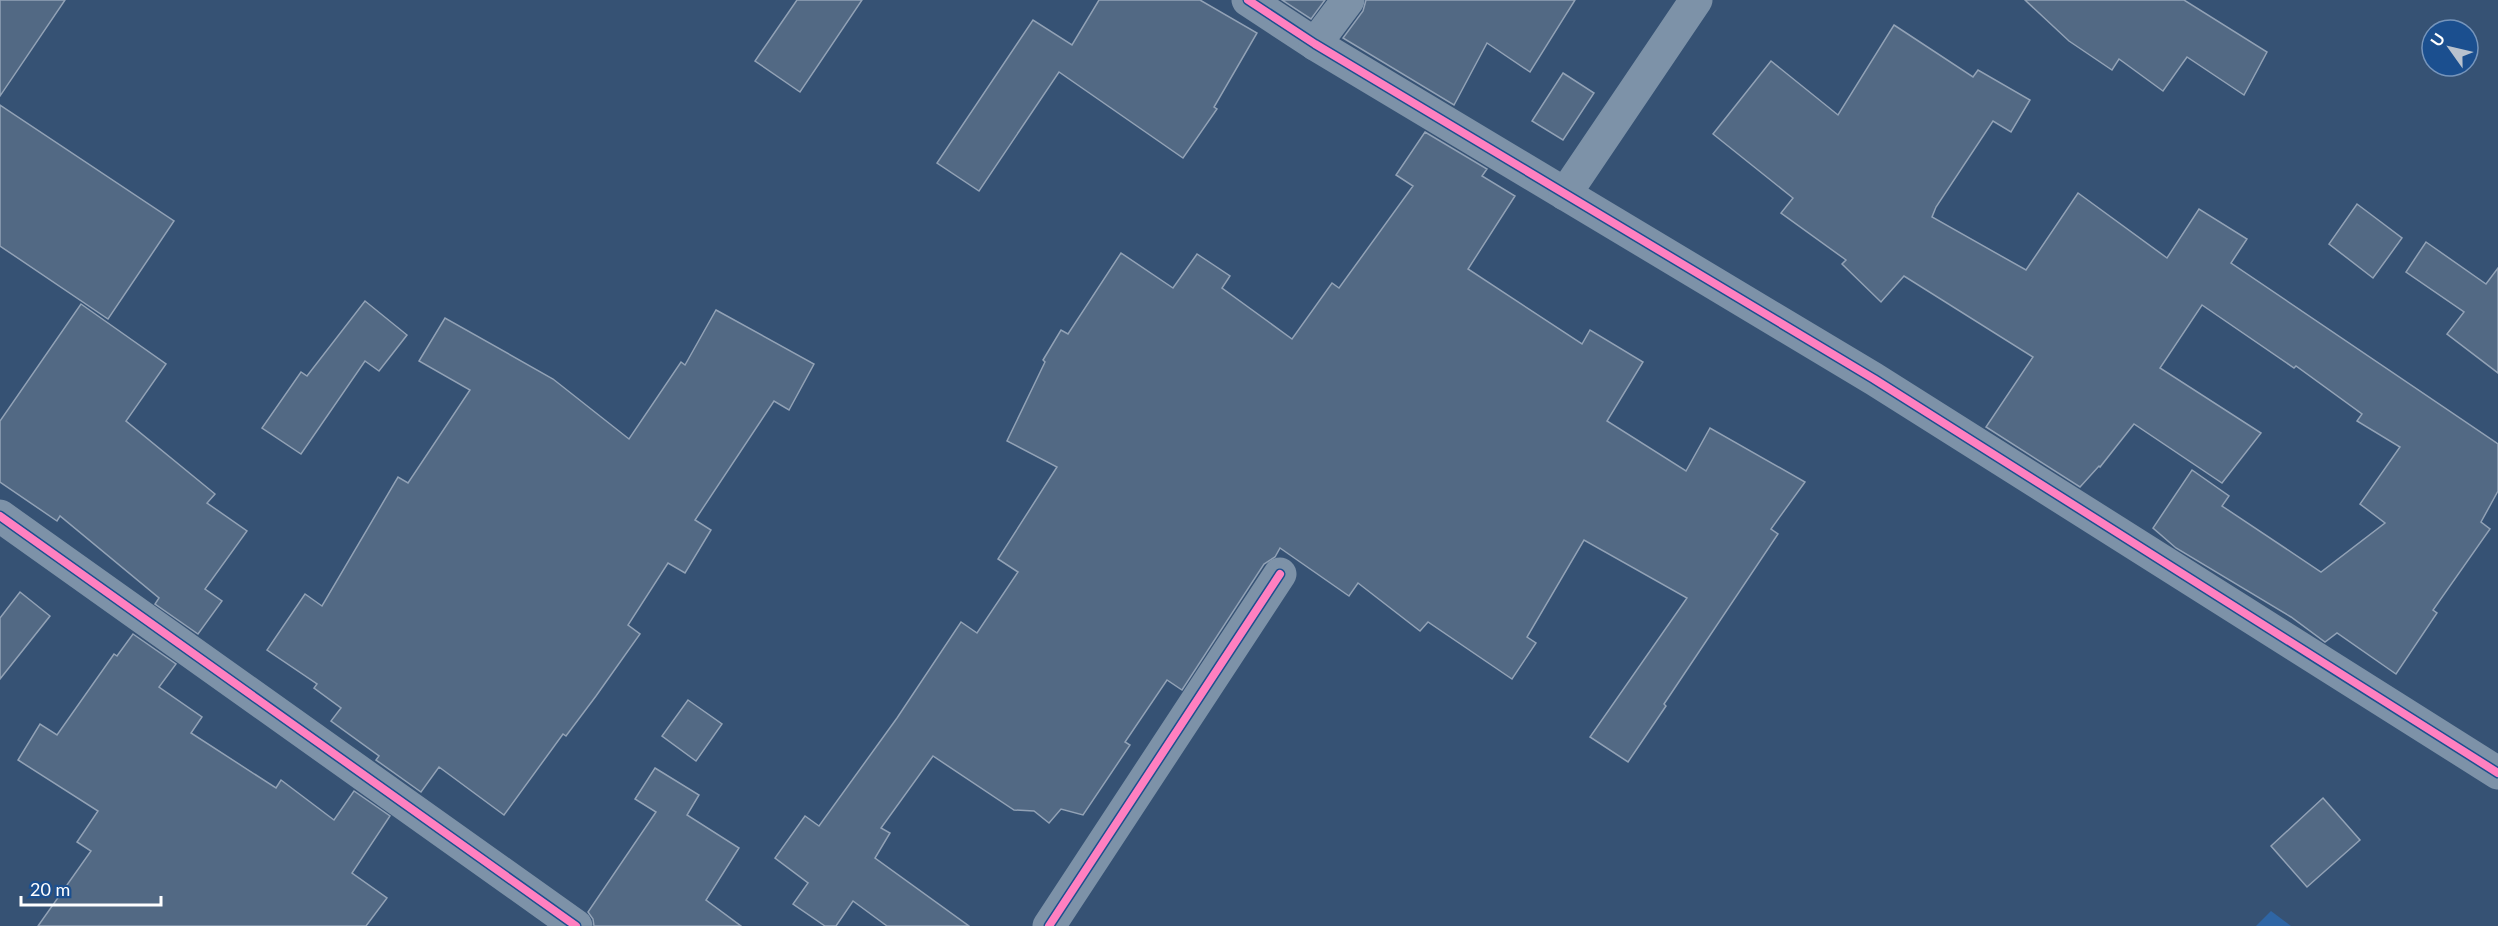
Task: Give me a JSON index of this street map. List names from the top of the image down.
{
  "scale_bar": "20 m",
  "north": "top left"
}
